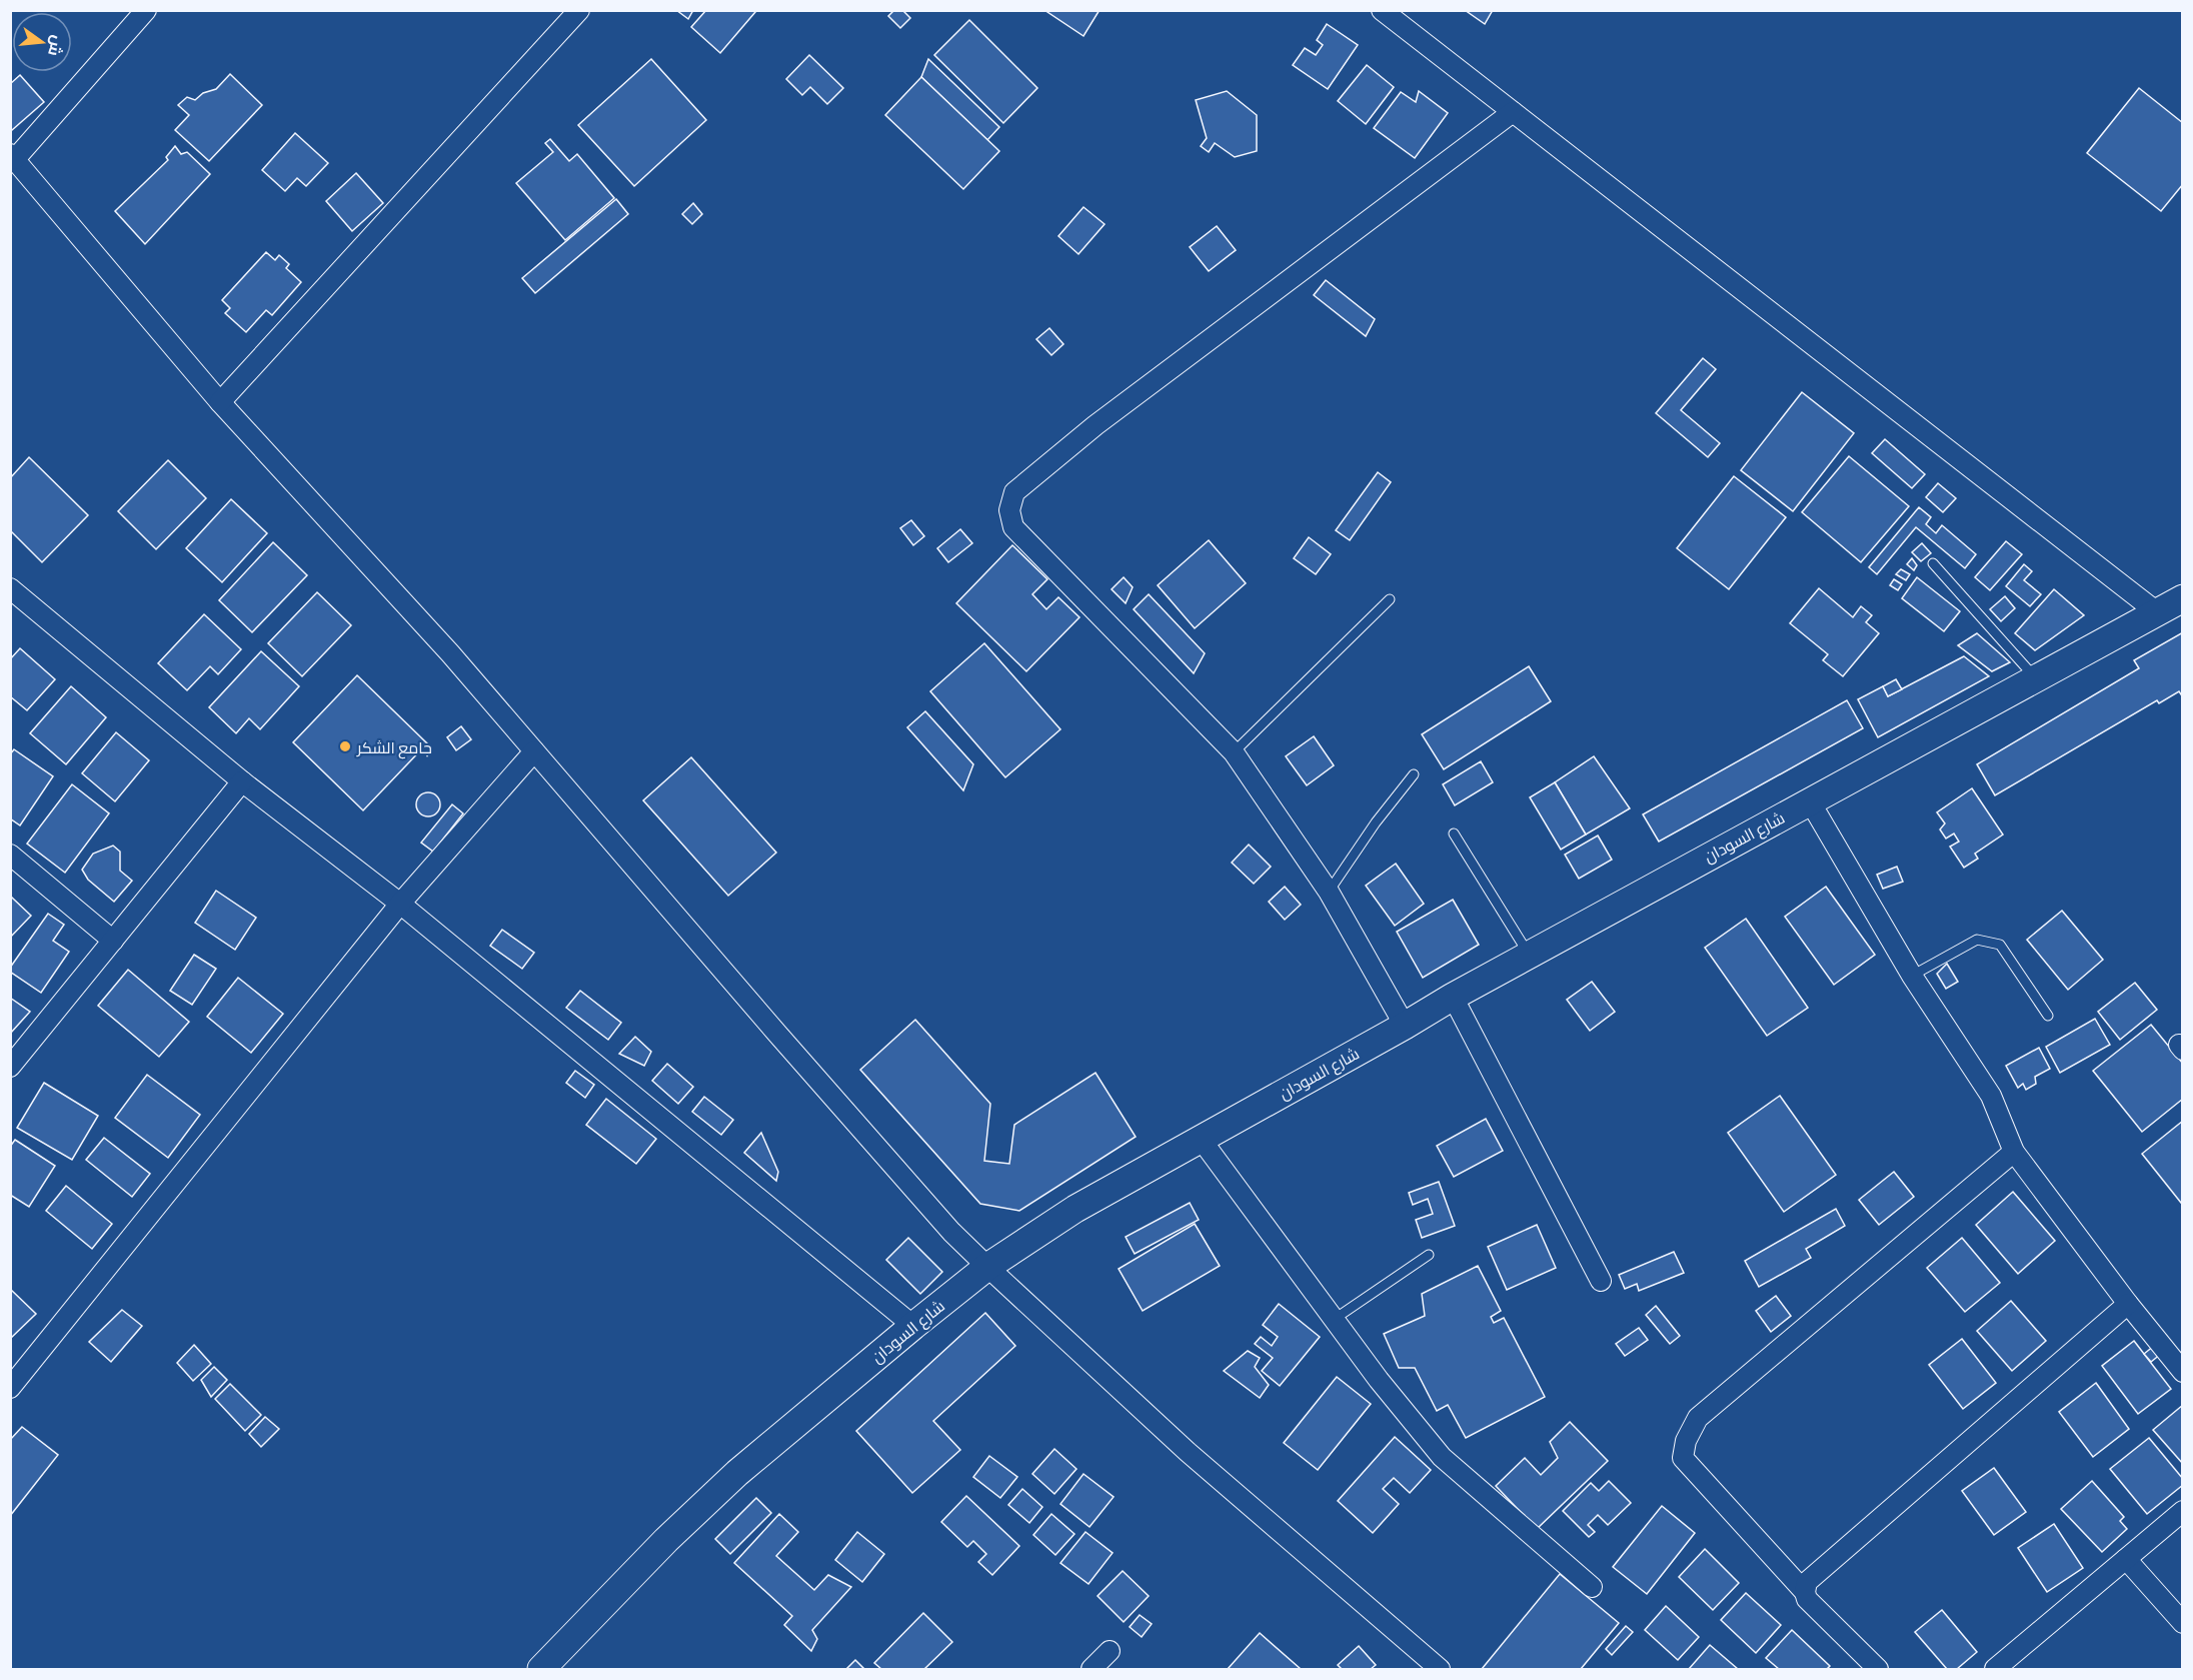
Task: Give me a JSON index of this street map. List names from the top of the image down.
{
  "streets": {
    "main road": ["شارع السودان"]
  },
  "places": ["جامع الشكر"],
  "north": "right"
}
